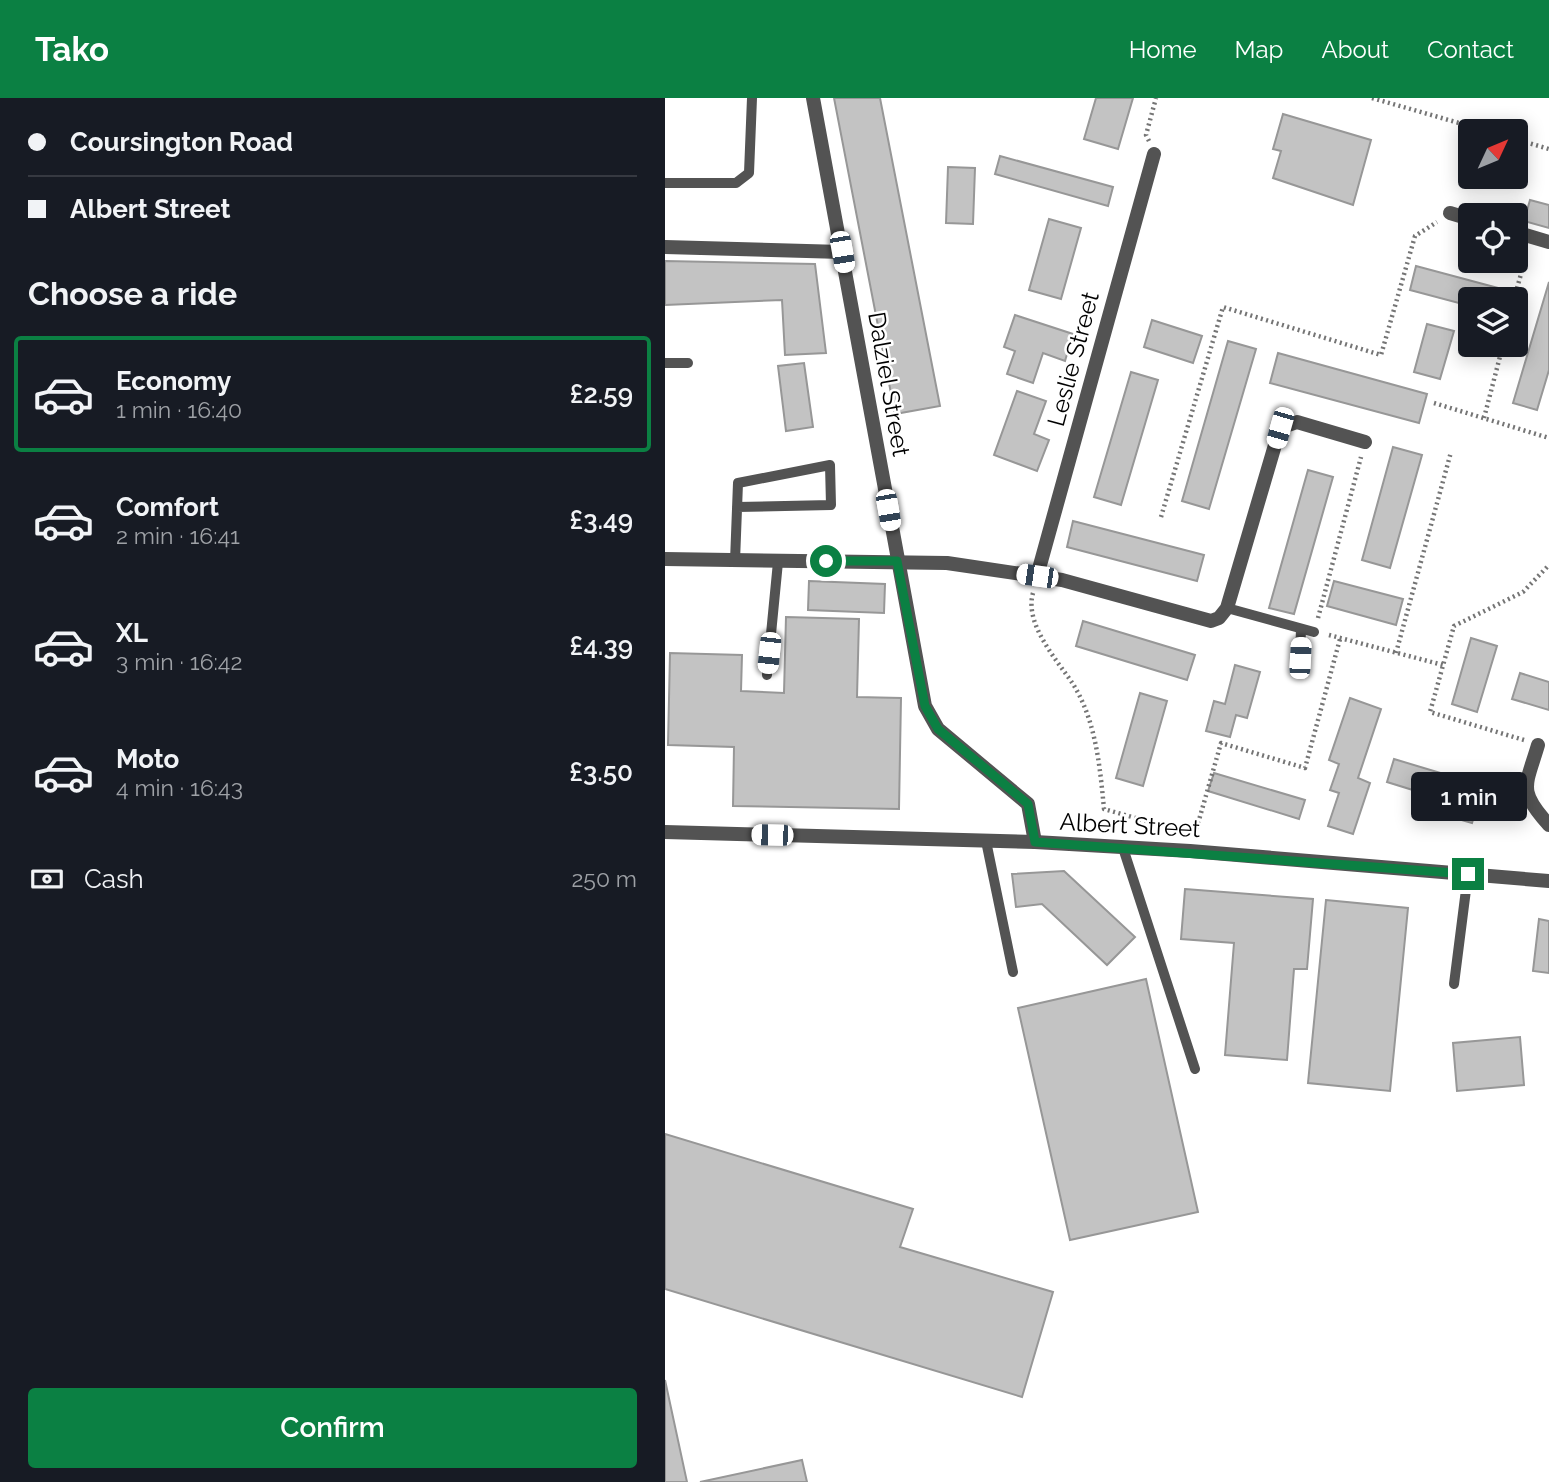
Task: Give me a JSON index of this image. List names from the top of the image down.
{
  "streets": {
    "street": ["Leslie Street", "Dalziel Street", "Albert Street"]
  },
  "crossings": [
    ["Dalziel Street", "Albert Street"]
  ],
  "north": "top right",
  "page": {
    "header": "Tako",
    "nav": [
      "Home",
      "Map",
      "About",
      "Contact"
    ],
    "banner": ["Coursington Road", "Albert Street"],
    "heading": "Choose a ride",
    "list": [
      {
        "name": "Economy",
        "note": "1 min · 16:40",
        "value": "£2.59"
      },
      {
        "name": "Comfort",
        "note": "2 min · 16:41",
        "value": "£3.49"
      },
      {
        "name": "XL",
        "note": "3 min · 16:42",
        "value": "£4.39"
      },
      {
        "name": "Moto",
        "note": "4 min · 16:43",
        "value": "£3.50"
      }
    ],
    "bubble": "1 min",
    "pay": ["Cash", "250 m"],
    "buttons": "Confirm"
  }
}
